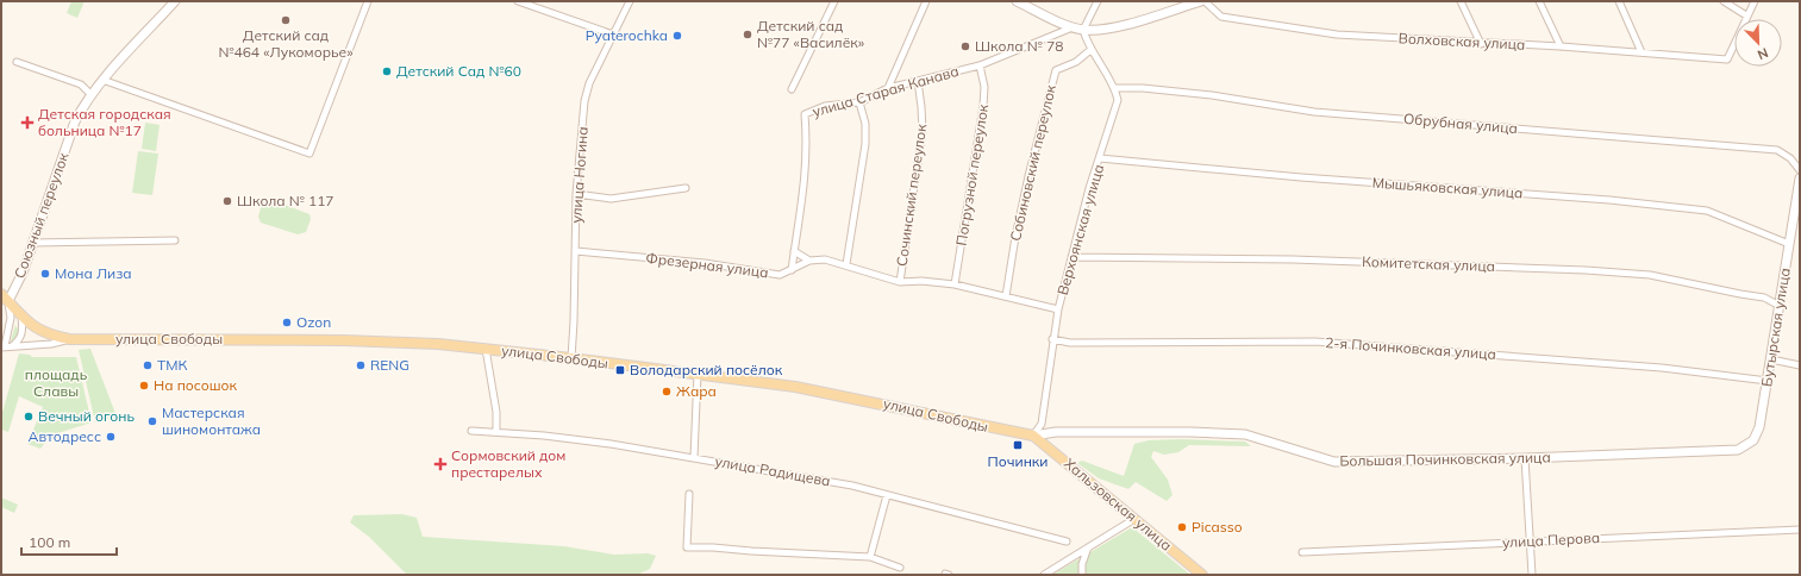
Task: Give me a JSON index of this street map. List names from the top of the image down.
{
  "streets": {
    "main road": ["улица Свободы", "Хальзовская улица"],
    "street": [
      "Волховская улица",
      "улица Старая Канава",
      "Обрубная улица",
      "Собиновский переулок",
      "улица Ногина",
      "Погрузной переулок",
      "Мышьяковская улица",
      "Сочинский переулок",
      "Союзный переулок",
      "Верхоянская улица",
      "Комитетская улица",
      "Фрезерная улица",
      "Бутырская улица",
      "2-я Починковская улица",
      "Большая Починковская улица",
      "улица Радищева",
      "улица Перова"
    ]
  },
  "crossings": [
    ["улица Старая Канава", "Погрузной переулок"],
    ["улица Старая Канава", "Сочинский переулок"],
    ["Обрубная улица", "Верхоянская улица"],
    ["Собиновский переулок", "Фрезерная улица"],
    ["улица Ногина", "Фрезерная улица"],
    ["улица Ногина", "улица Свободы"],
    ["Погрузной переулок", "Фрезерная улица"],
    ["Мышьяковская улица", "Верхоянская улица"],
    ["Мышьяковская улица", "Бутырская улица"],
    ["Сочинский переулок", "Фрезерная улица"],
    ["Союзный переулок", "улица Свободы"],
    ["Верхоянская улица", "Комитетская улица"],
    ["Верхоянская улица", "Фрезерная улица"],
    ["Верхоянская улица", "улица Свободы"],
    ["Верхоянская улица", "2-я Починковская улица"],
    ["Верхоянская улица", "Большая Починковская улица"],
    ["Верхоянская улица", "Хальзовская улица"],
    ["Комитетская улица", "Бутырская улица"],
    ["Бутырская улица", "2-я Починковская улица"],
    ["Бутырская улица", "Большая Починковская улица"],
    ["улица Свободы", "Большая Починковская улица"],
    ["улица Свободы", "Хальзовская улица"],
    ["Большая Починковская улица", "Хальзовская улица"]
  ],
  "parks": ["площадь Славы"],
  "places": {
    "other": [
      "Детский сад №464 «Лукоморье»",
      "Детский сад №77 «Василёк»",
      "Pyaterochka",
      "Школа № 78",
      "Детский Сад №60",
      "Школа № 117",
      "Мона Лиза",
      "Ozon",
      "ТМК",
      "RENG",
      "На посошок",
      "Жара",
      "Вечный огонь",
      "Мастерская шиномонтажа",
      "Автодресс",
      "Picasso"
    ],
    "health": ["Детская городская больница №17", "Сормовский дом престарелых"],
    "transit": ["Володарский посёлок", "Починки"]
  },
  "scale_bar": "100 m",
  "north": "bottom right"
}
